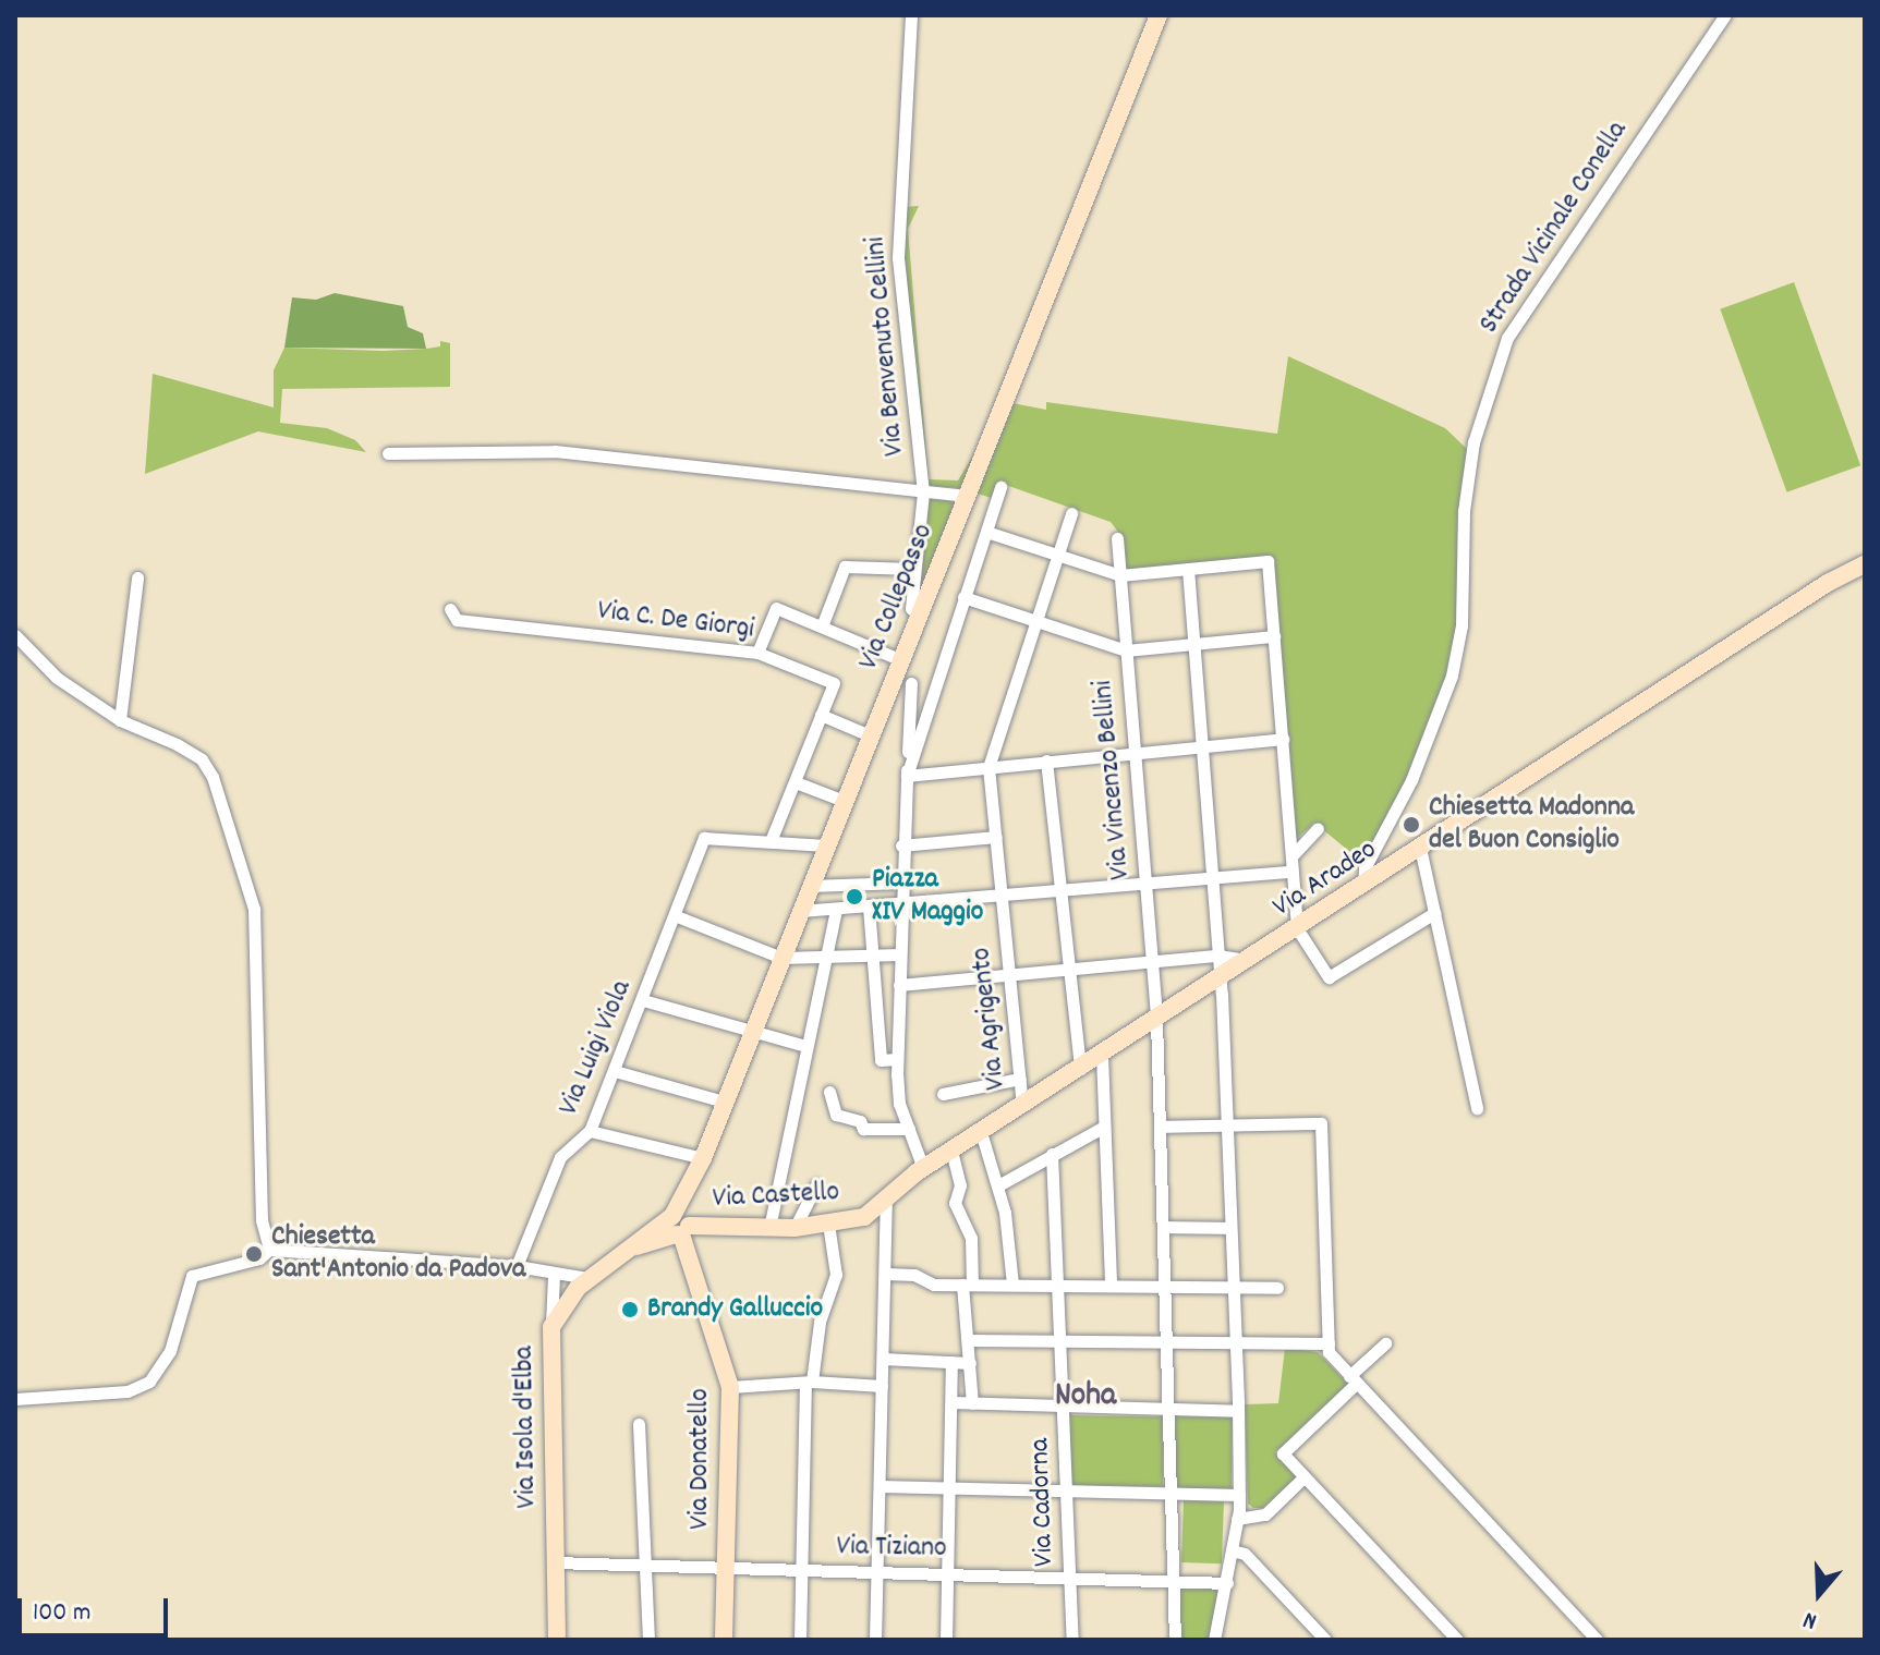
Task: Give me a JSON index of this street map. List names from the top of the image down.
{
  "streets": {
    "street": [
      "Strada Vicinale Conella",
      "Via Benvenuto Cellini",
      "Via Collepasso",
      "Via C. De Giorgi",
      "Via Vincenzo Bellini",
      "Via Aradeo",
      "Via Agrigento",
      "Via Luigi Viola",
      "Via Castello",
      "Via Isola d'Elba",
      "Via Donatello",
      "Via Cadorna",
      "Via Tiziano"
    ]
  },
  "crossings": [
    ["Strada Vicinale Conella", "Via Aradeo"],
    ["Via Benvenuto Cellini", "Via Collepasso"],
    ["Via Collepasso", "Via Castello"],
    ["Via Collepasso", "Via Isola d'Elba"],
    ["Via Collepasso", "Via Donatello"],
    ["Via C. De Giorgi", "Via Luigi Viola"],
    ["Via Vincenzo Bellini", "Via Aradeo"],
    ["Via Vincenzo Bellini", "Via Tiziano"],
    ["Via Aradeo", "Via Agrigento"],
    ["Via Aradeo", "Via Castello"],
    ["Via Castello", "Via Isola d'Elba"],
    ["Via Castello", "Via Donatello"],
    ["Via Isola d'Elba", "Via Donatello"],
    ["Via Isola d'Elba", "Via Tiziano"],
    ["Via Donatello", "Via Tiziano"],
    ["Via Cadorna", "Via Tiziano"]
  ],
  "districts": ["Noha"],
  "places": [
    "Chiesetta Madonna del Buon Consiglio",
    "Piazza XIV Maggio",
    "Chiesetta Sant'Antonio da Padova",
    "Brandy Galluccio"
  ],
  "scale_bar": "100 m",
  "north": "bottom"
}
